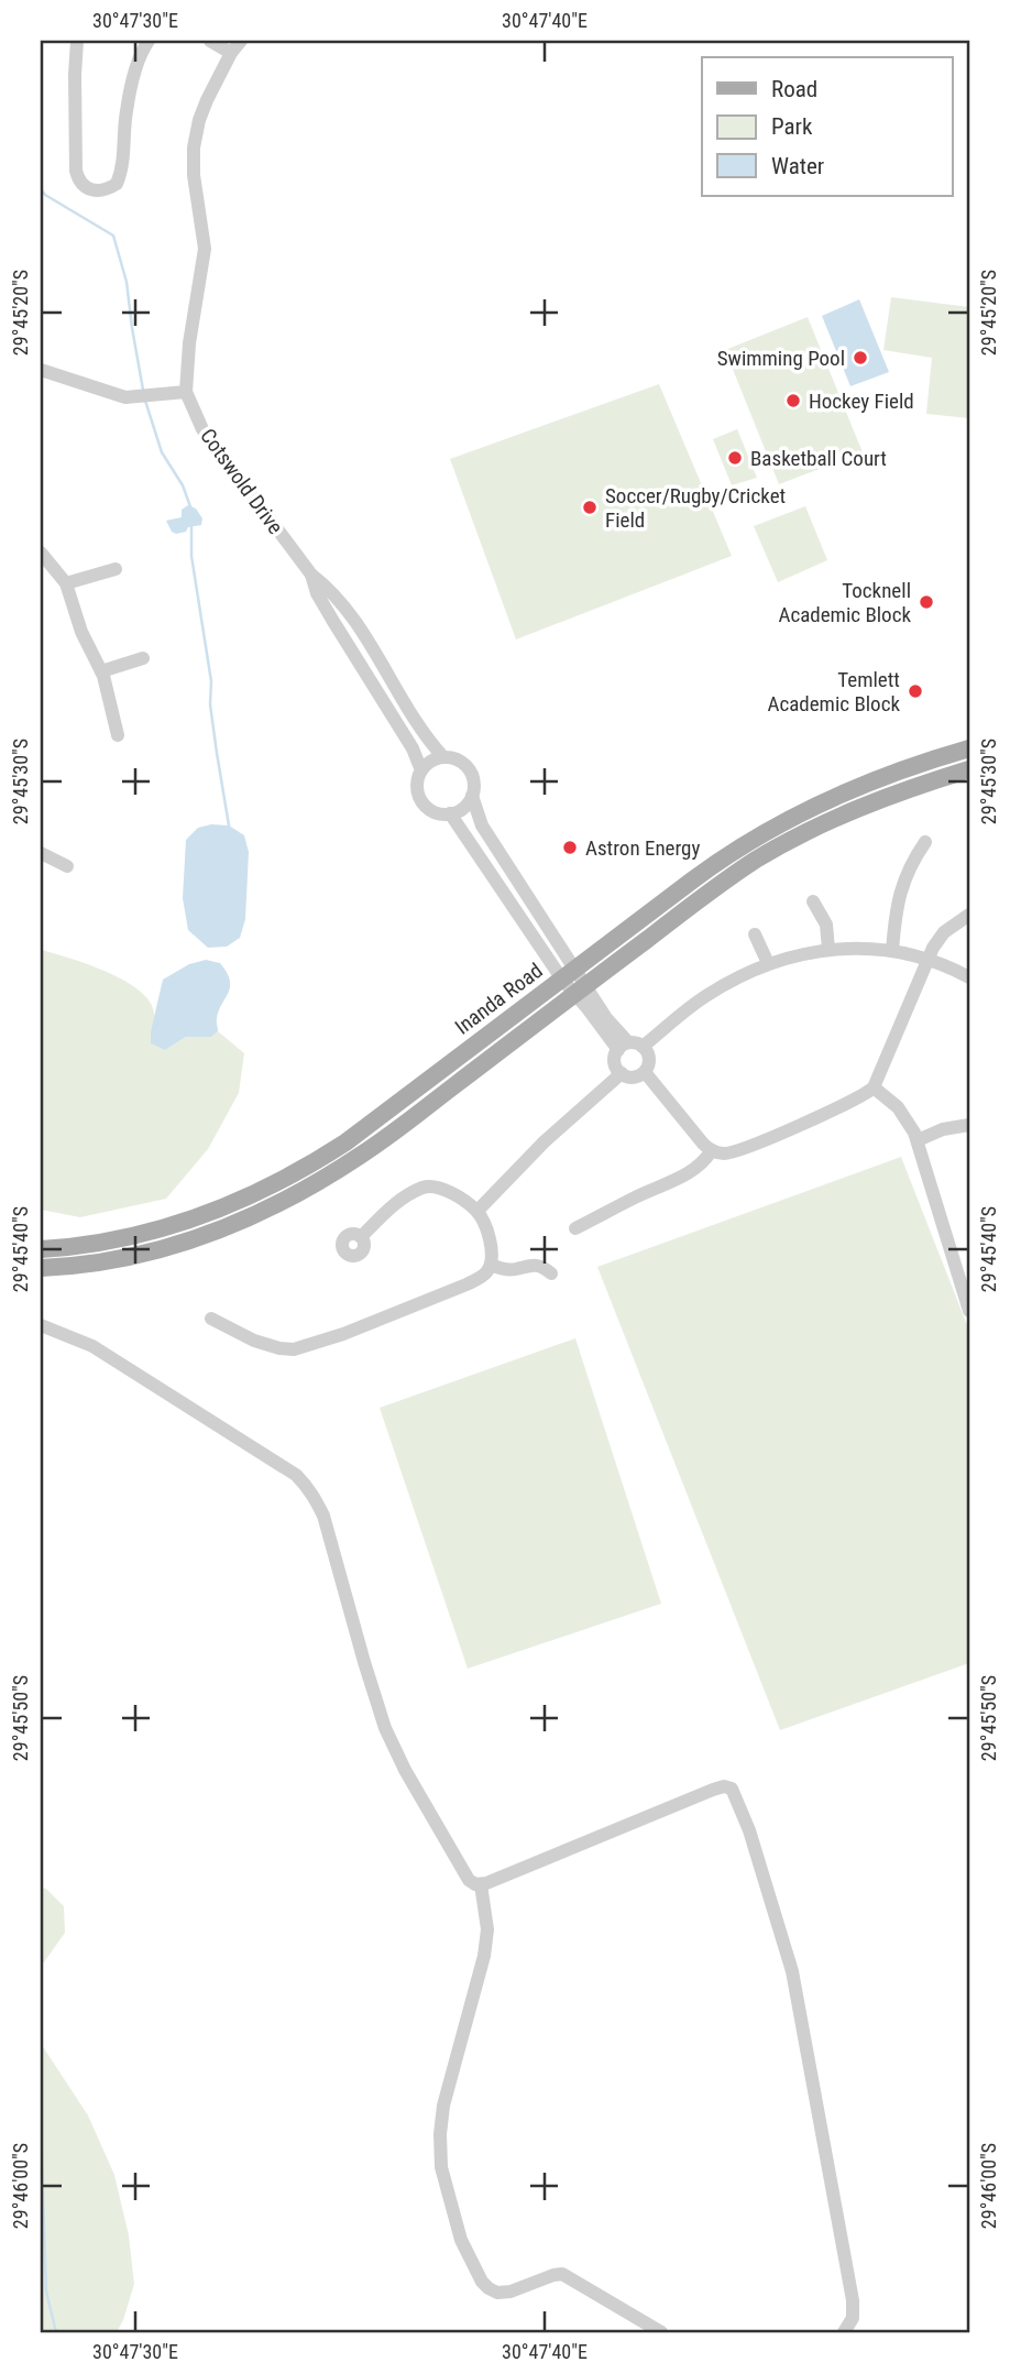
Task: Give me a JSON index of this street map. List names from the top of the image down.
{
  "streets": {
    "main road": ["Inanda Road"],
    "street": ["Cotswold Drive"]
  },
  "places": [
    "Swimming Pool",
    "Hockey Field",
    "Basketball Court",
    "Soccer/Rugby/Cricket Field",
    "Tocknell Academic Block",
    "Temlett Academic Block",
    "Astron Energy"
  ],
  "legend": ["Road", "Park", "Water"],
  "coordinates": [
    "30°47'30\"E",
    "30°47'40\"E",
    "29°45'20\"S",
    "29°45'30\"S",
    "29°45'40\"S",
    "29°45'50\"S",
    "29°46'00\"S"
  ]
}
